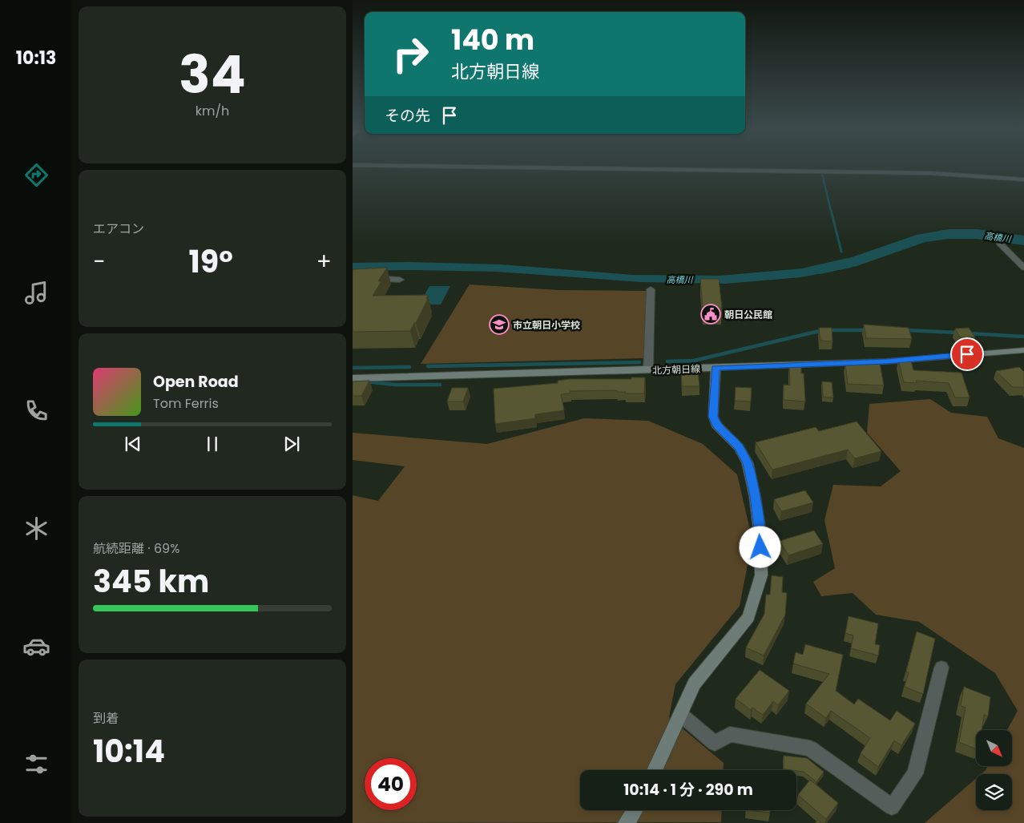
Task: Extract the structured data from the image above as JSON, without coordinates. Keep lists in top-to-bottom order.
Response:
{
  "streets": {
    "main road": ["北方朝日線"]
  },
  "water": ["高橋川"],
  "places": {
    "public building": ["朝日公民館"],
    "school or university": ["市立朝日小学校"]
  },
  "north": "bottom right",
  "page": {
    "tabs": "10:13",
    "tile": [
      ["34", "km/h"],
      "エアコン",
      ["航続距離 · 69%", "345 km"],
      ["到着", "10:14"]
    ],
    "turn": ["140 m", "北方朝日線"],
    "then": "その先",
    "heat": ["−", "19°", "+"],
    "song": ["Open Road", "Tom Ferris"],
    "limit": "40",
    "trip": "10:14 · 1 分 · 290 m"
  }
}
